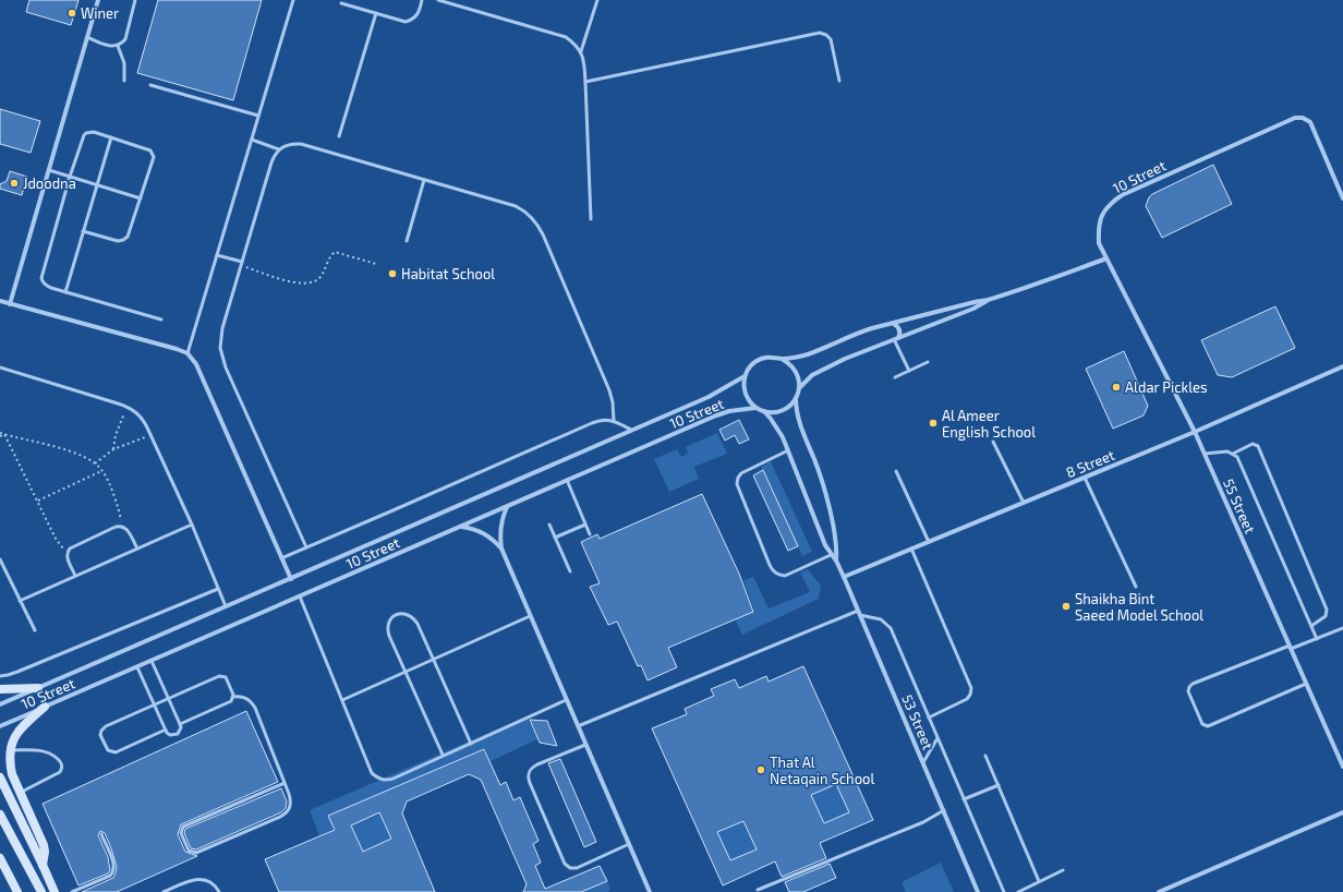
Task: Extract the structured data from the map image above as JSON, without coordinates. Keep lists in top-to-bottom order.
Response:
{
  "streets": {
    "street": [
      "10 Street",
      "8 Street",
      "55 Street",
      "53 Street"
    ]
  },
  "crossings": [
    ["10 Street", "55 Street"],
    ["10 Street", "53 Street"],
    ["8 Street", "55 Street"],
    ["8 Street", "53 Street"]
  ],
  "places": [
    "Winer",
    "Jdoodna",
    "Habitat School",
    "Aldar Pickles",
    "Al Ameer English School",
    "Shaikha Bint Saeed Model School",
    "That Al Netaqain School"
  ]
}
